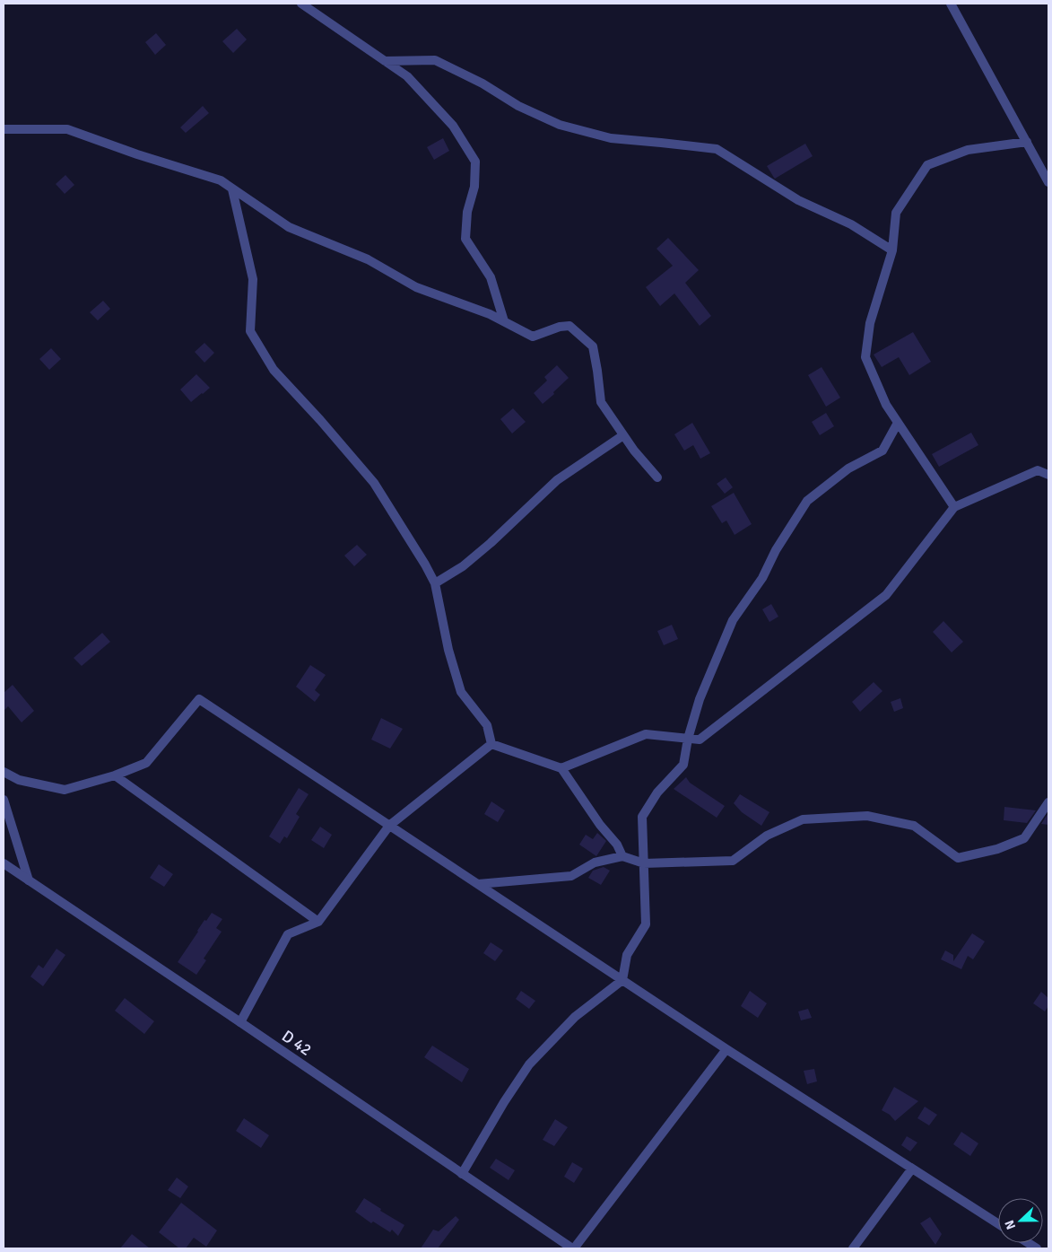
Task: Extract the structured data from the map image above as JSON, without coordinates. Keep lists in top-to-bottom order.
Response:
{
  "streets": {
    "street": ["D 42"]
  },
  "north": "left"
}
